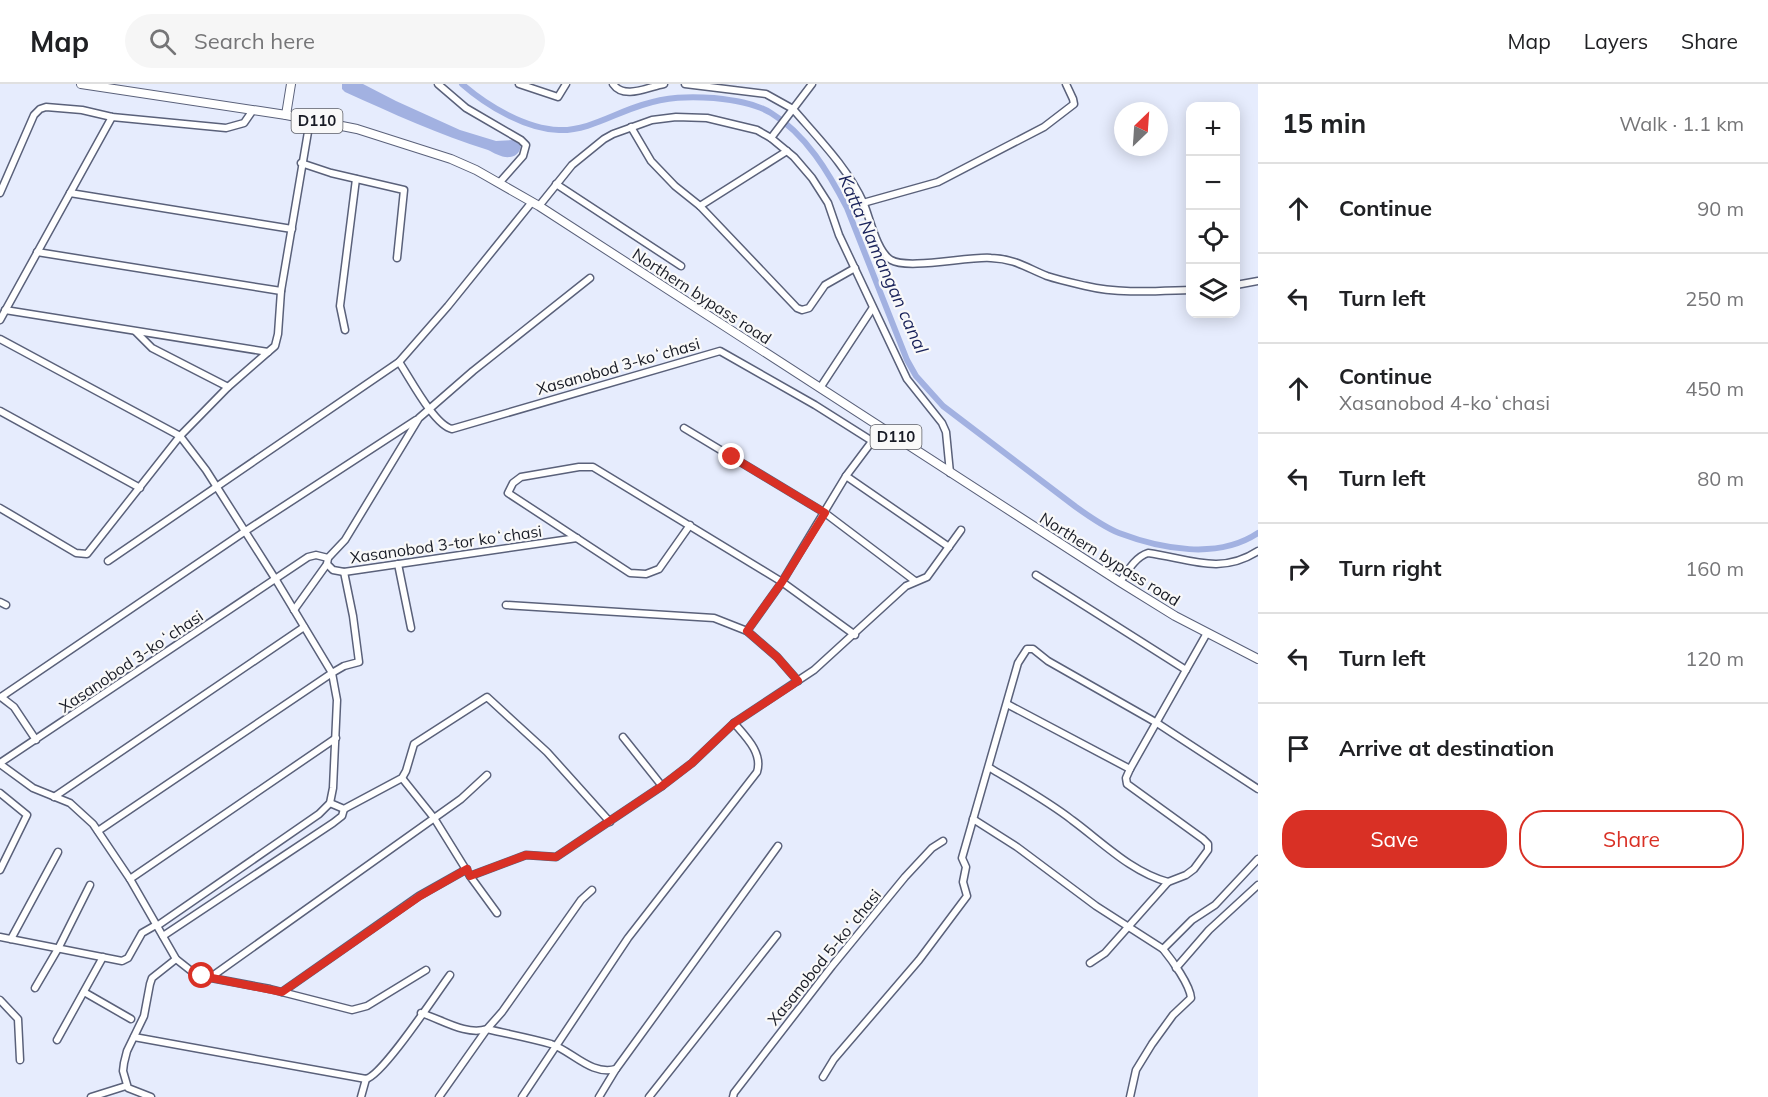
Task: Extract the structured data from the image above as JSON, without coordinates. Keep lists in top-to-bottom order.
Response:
{
  "streets": {
    "main road": ["D110", "Northern bypass road"],
    "street": ["Xasanobod 3-koʻchasi", "Xasanobod 3-tor koʻchasi", "Xasanobod 5-koʻchasi"]
  },
  "crossings": [
    ["Xasanobod 3-koʻchasi", "Xasanobod 3-tor koʻchasi"]
  ],
  "water": ["Katta Namangan canal"],
  "north": "top right",
  "page": {
    "header": "Map",
    "search": "Search here",
    "nav": ["Map", "Layers", "Share"],
    "heading": ["15 min", "Walk · 1.1 km"],
    "map_buttons": ["+", "−"],
    "list": [
      ["Continue", "90 m"],
      ["Turn left", "250 m"],
      ["Continue", "Xasanobod 4-koʻchasi", "450 m"],
      ["Turn left", "80 m"],
      ["Turn right", "160 m"],
      ["Turn left", "120 m"],
      "Arrive at destination"
    ],
    "buttons": ["Save", "Share"]
  }
}
